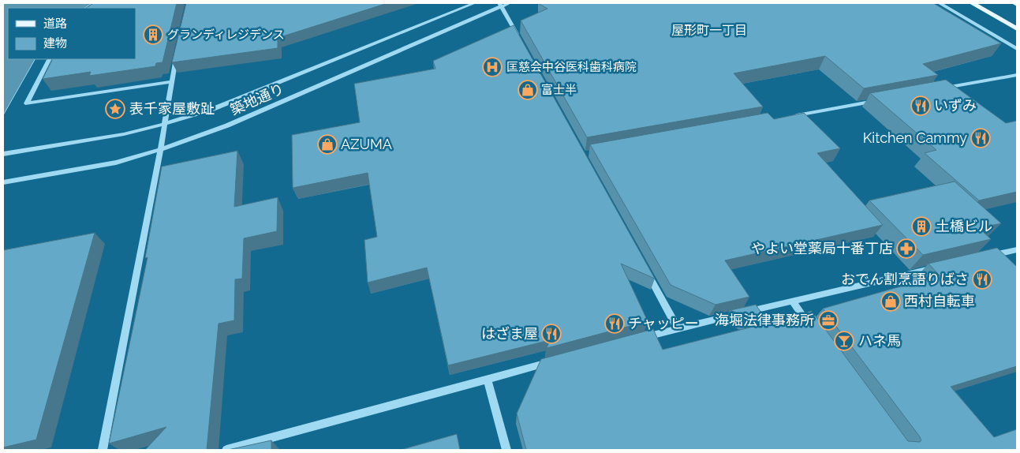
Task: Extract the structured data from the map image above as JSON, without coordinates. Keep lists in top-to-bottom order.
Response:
{
  "streets": {
    "street": ["築地通り"]
  },
  "districts": ["屋形町一丁目"],
  "places": {
    "building": ["グランディレジデンス", "土橋ビル"],
    "hospital": ["匡慈会中谷医科歯科病院"],
    "shop": ["富士半", "AZUMA", "西村自転車"],
    "restaurant": [
      "いずみ",
      "Kitchen Cammy",
      "おでん割烹語りばさ",
      "チャッピー",
      "はざま屋"
    ],
    "place": ["表千家屋敷趾"],
    "pharmacy": ["やよい堂薬局十番丁店"],
    "office": ["海堀法律事務所"],
    "bar": ["ハネ馬"]
  },
  "legend": ["道路", "建物"]
}
